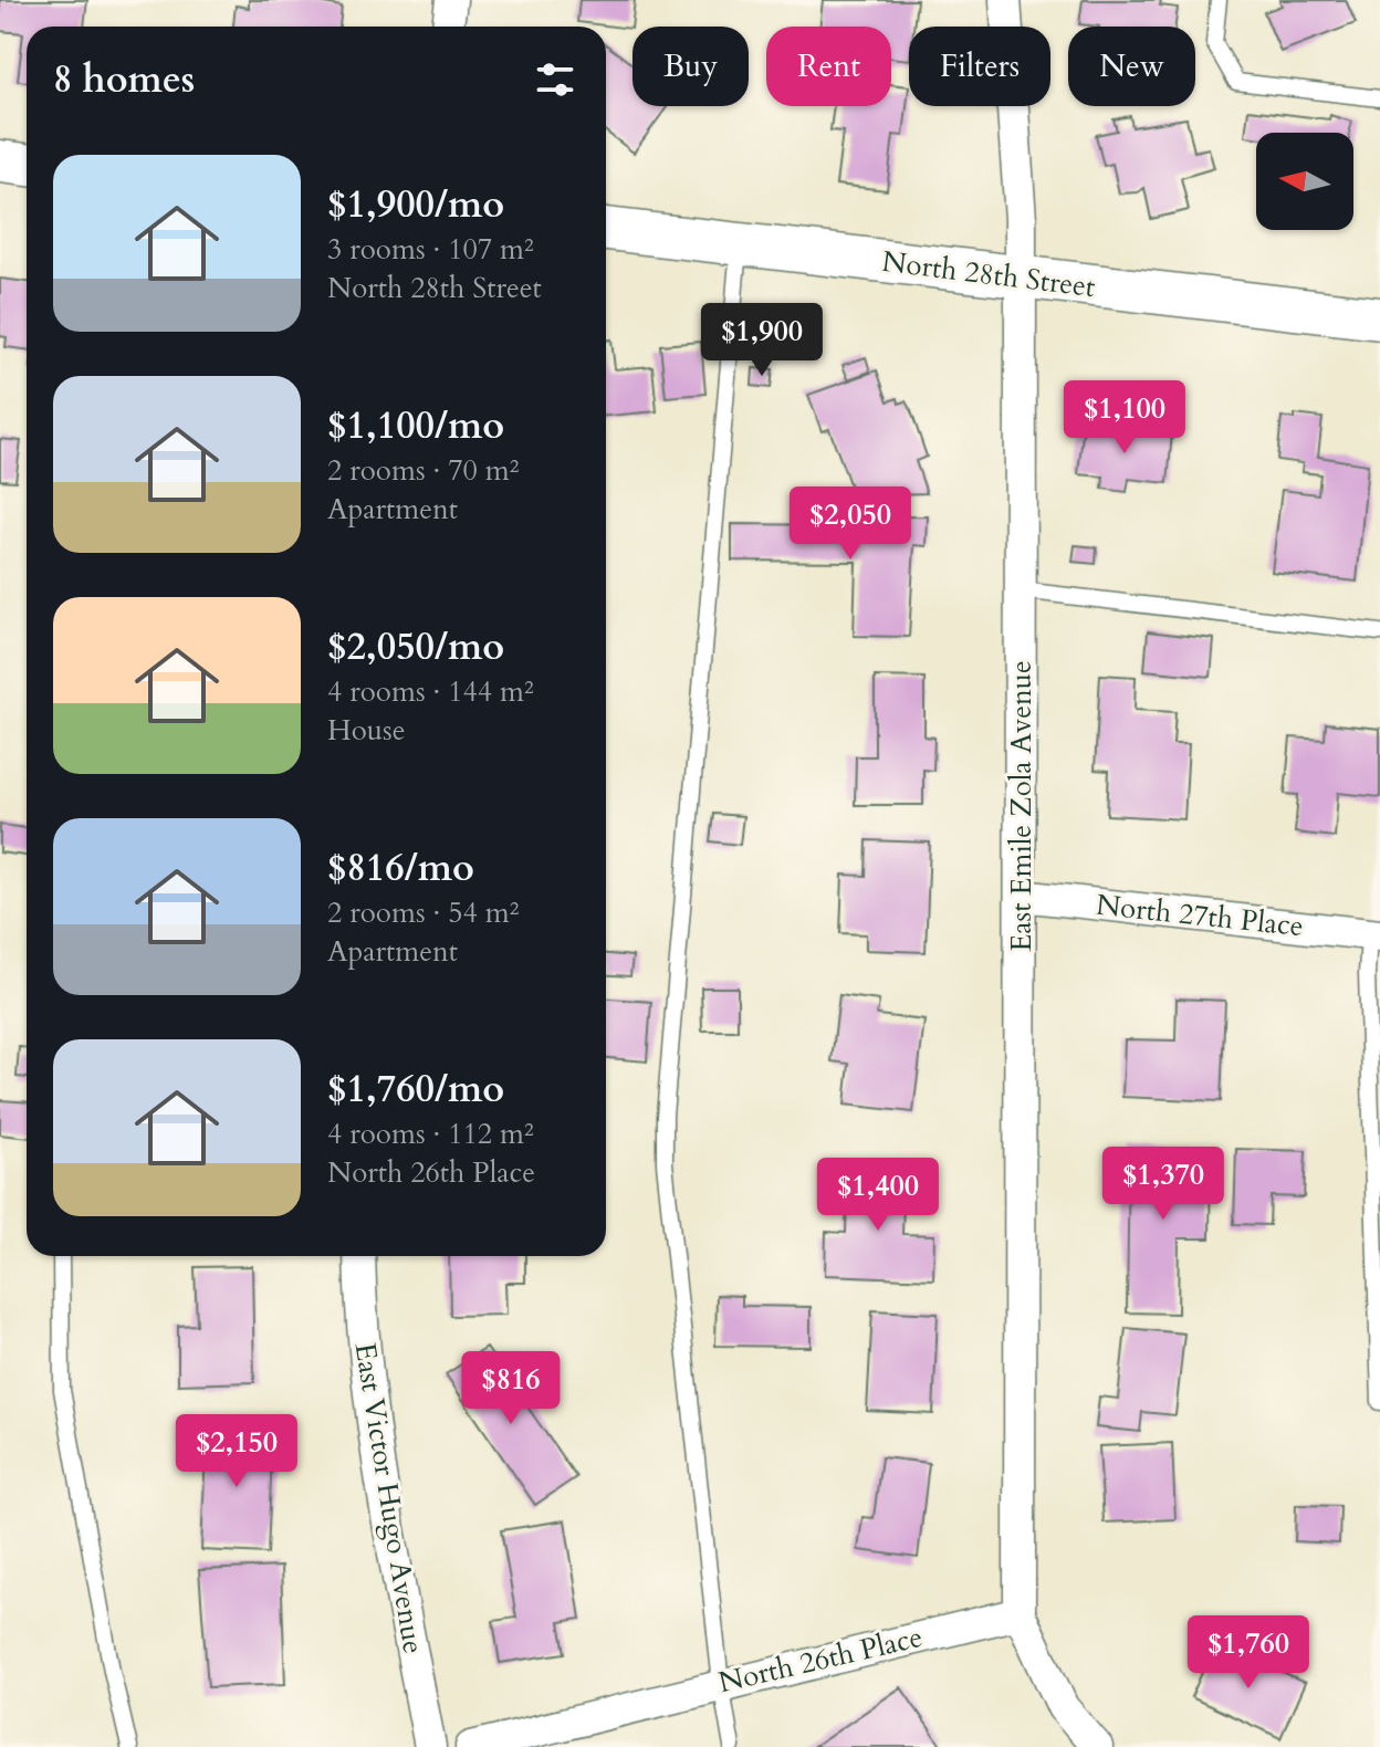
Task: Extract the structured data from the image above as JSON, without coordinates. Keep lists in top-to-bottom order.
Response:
{
  "streets": {
    "street": [
      "North 28th Street",
      "East Emile Zola Avenue",
      "North 27th Place",
      "East Victor Hugo Avenue",
      "North 26th Place"
    ]
  },
  "crossings": [
    ["North 28th Street", "East Emile Zola Avenue"],
    ["East Emile Zola Avenue", "North 27th Place"],
    ["East Emile Zola Avenue", "North 26th Place"]
  ],
  "north": "left",
  "page": {
    "chip": [
      "Buy",
      "Rent",
      "Filters",
      "New"
    ],
    "heading": "8 homes",
    "list": [
      {
        "name": "$1,900/mo",
        "note": "3 rooms · 107 m² · North 28th Street"
      },
      {
        "name": "$1,100/mo",
        "note": "2 rooms · 70 m² · Apartment"
      },
      {
        "name": "$2,050/mo",
        "note": "4 rooms · 144 m² · House"
      },
      {
        "name": "$816/mo",
        "note": "2 rooms · 54 m² · Apartment"
      },
      {
        "name": "$1,760/mo",
        "note": "4 rooms · 112 m² · North 26th Place"
      }
    ],
    "price": [
      "$1,900",
      "$1,100",
      "$2,050",
      "$1,370",
      "$1,400",
      "$816",
      "$2,150",
      "$1,760"
    ]
  }
}
